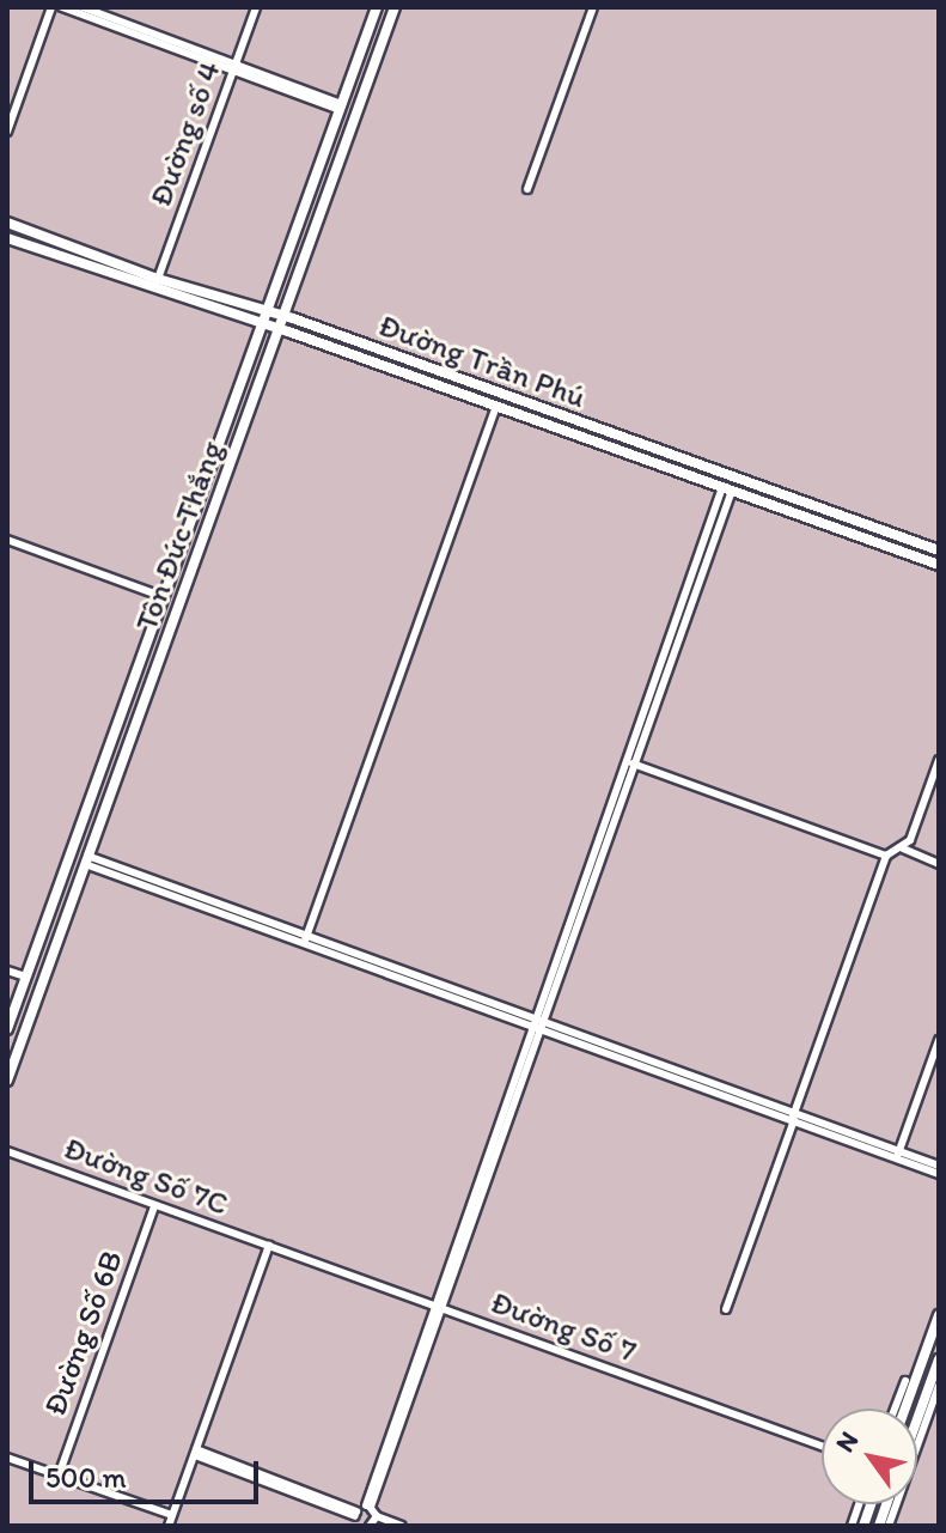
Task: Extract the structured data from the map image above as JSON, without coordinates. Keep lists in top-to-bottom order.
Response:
{
  "streets": {
    "main road": ["Đường Trần Phú", "Tôn Đức Thắng"],
    "street": [
      "Đường số 4",
      "Đường Số 7C",
      "Đường Số 7",
      "Đường Số 6B"
    ]
  },
  "crossings": [
    ["Đường số 4", "Đường Trần Phú"],
    ["Đường Trần Phú", "Tôn Đức Thắng"],
    ["Đường Số 7C", "Đường Số 7"],
    ["Đường Số 7C", "Đường Số 6B"]
  ],
  "scale_bar": "500 m",
  "north": "top left"
}
